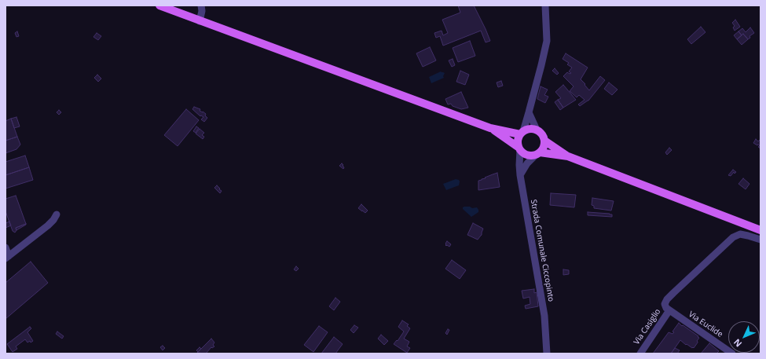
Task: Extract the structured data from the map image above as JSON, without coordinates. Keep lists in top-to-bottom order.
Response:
{
  "streets": {
    "street": ["Strada Comunale Ciccopinto", "Via Euclide", "Via Casiglio"]
  },
  "crossings": [
    ["Via Euclide", "Via Casiglio"]
  ],
  "north": "bottom left"
}
